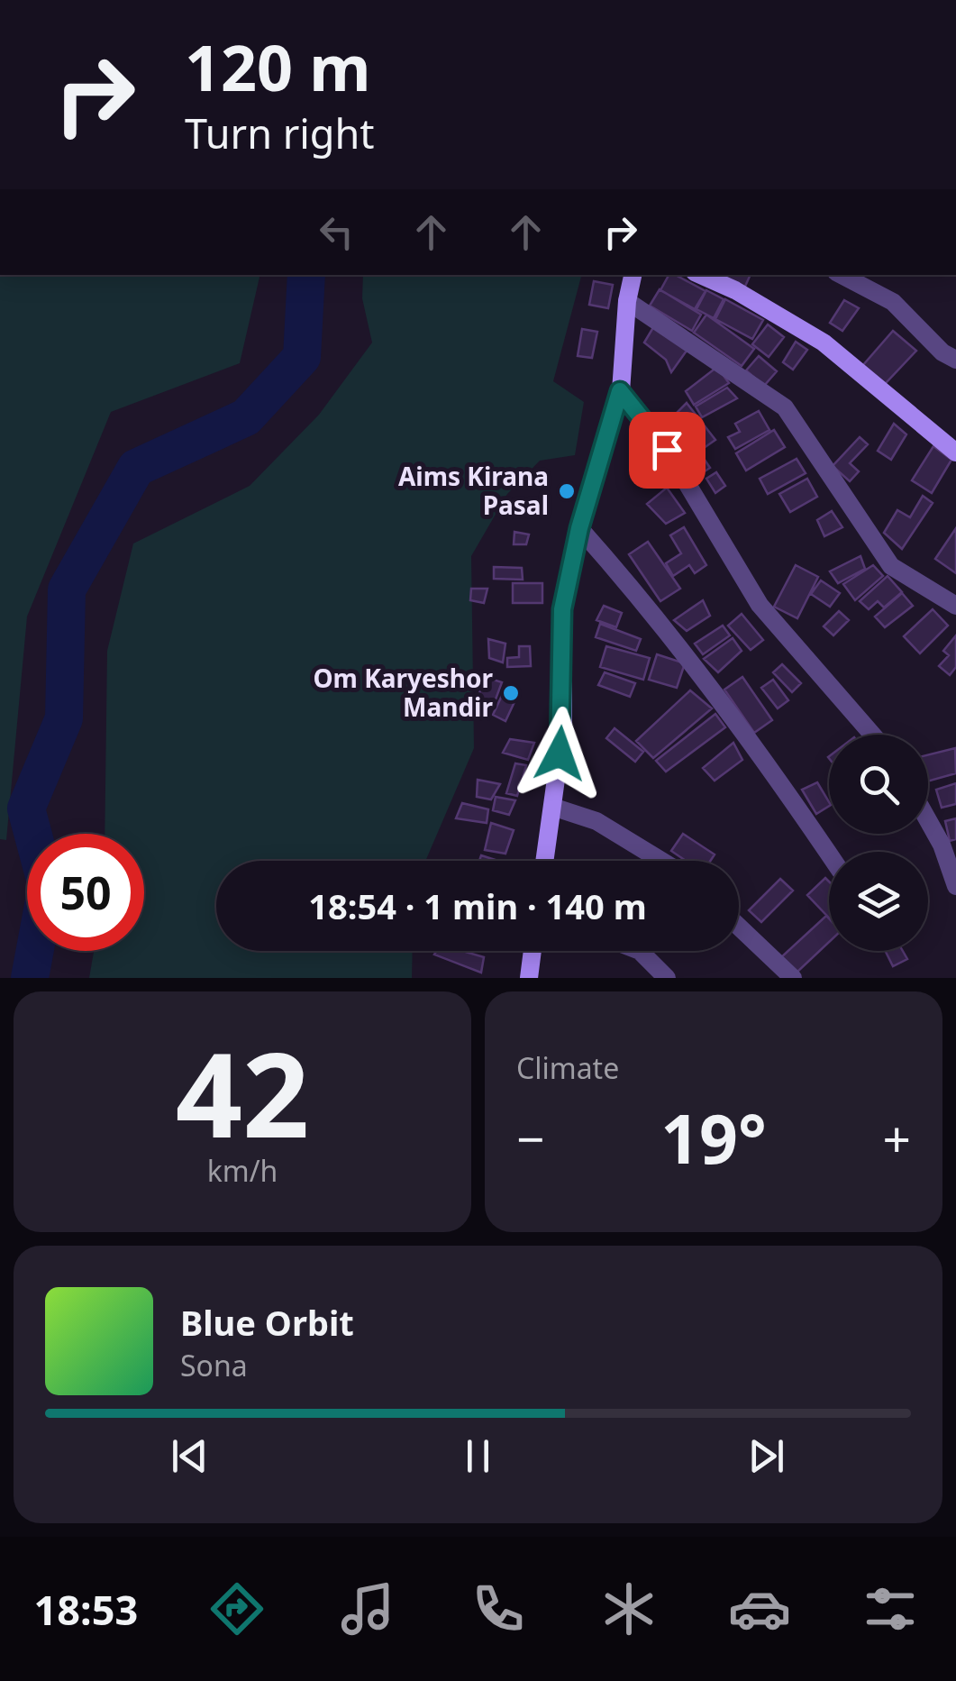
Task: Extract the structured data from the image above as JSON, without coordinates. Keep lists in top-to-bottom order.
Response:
{
  "places": ["Aims Kirana Pasal", "Om Karyeshor Mandir"],
  "page": {
    "turn": ["120 m", "Turn right"],
    "limit": "50",
    "trip": "18:54 · 1 min · 140 m",
    "tile": [
      ["42", "km/h"],
      "Climate"
    ],
    "heat": ["−", "19°", "+"],
    "song": ["Blue Orbit", "Sona"],
    "tabs": "18:53"
  }
}
